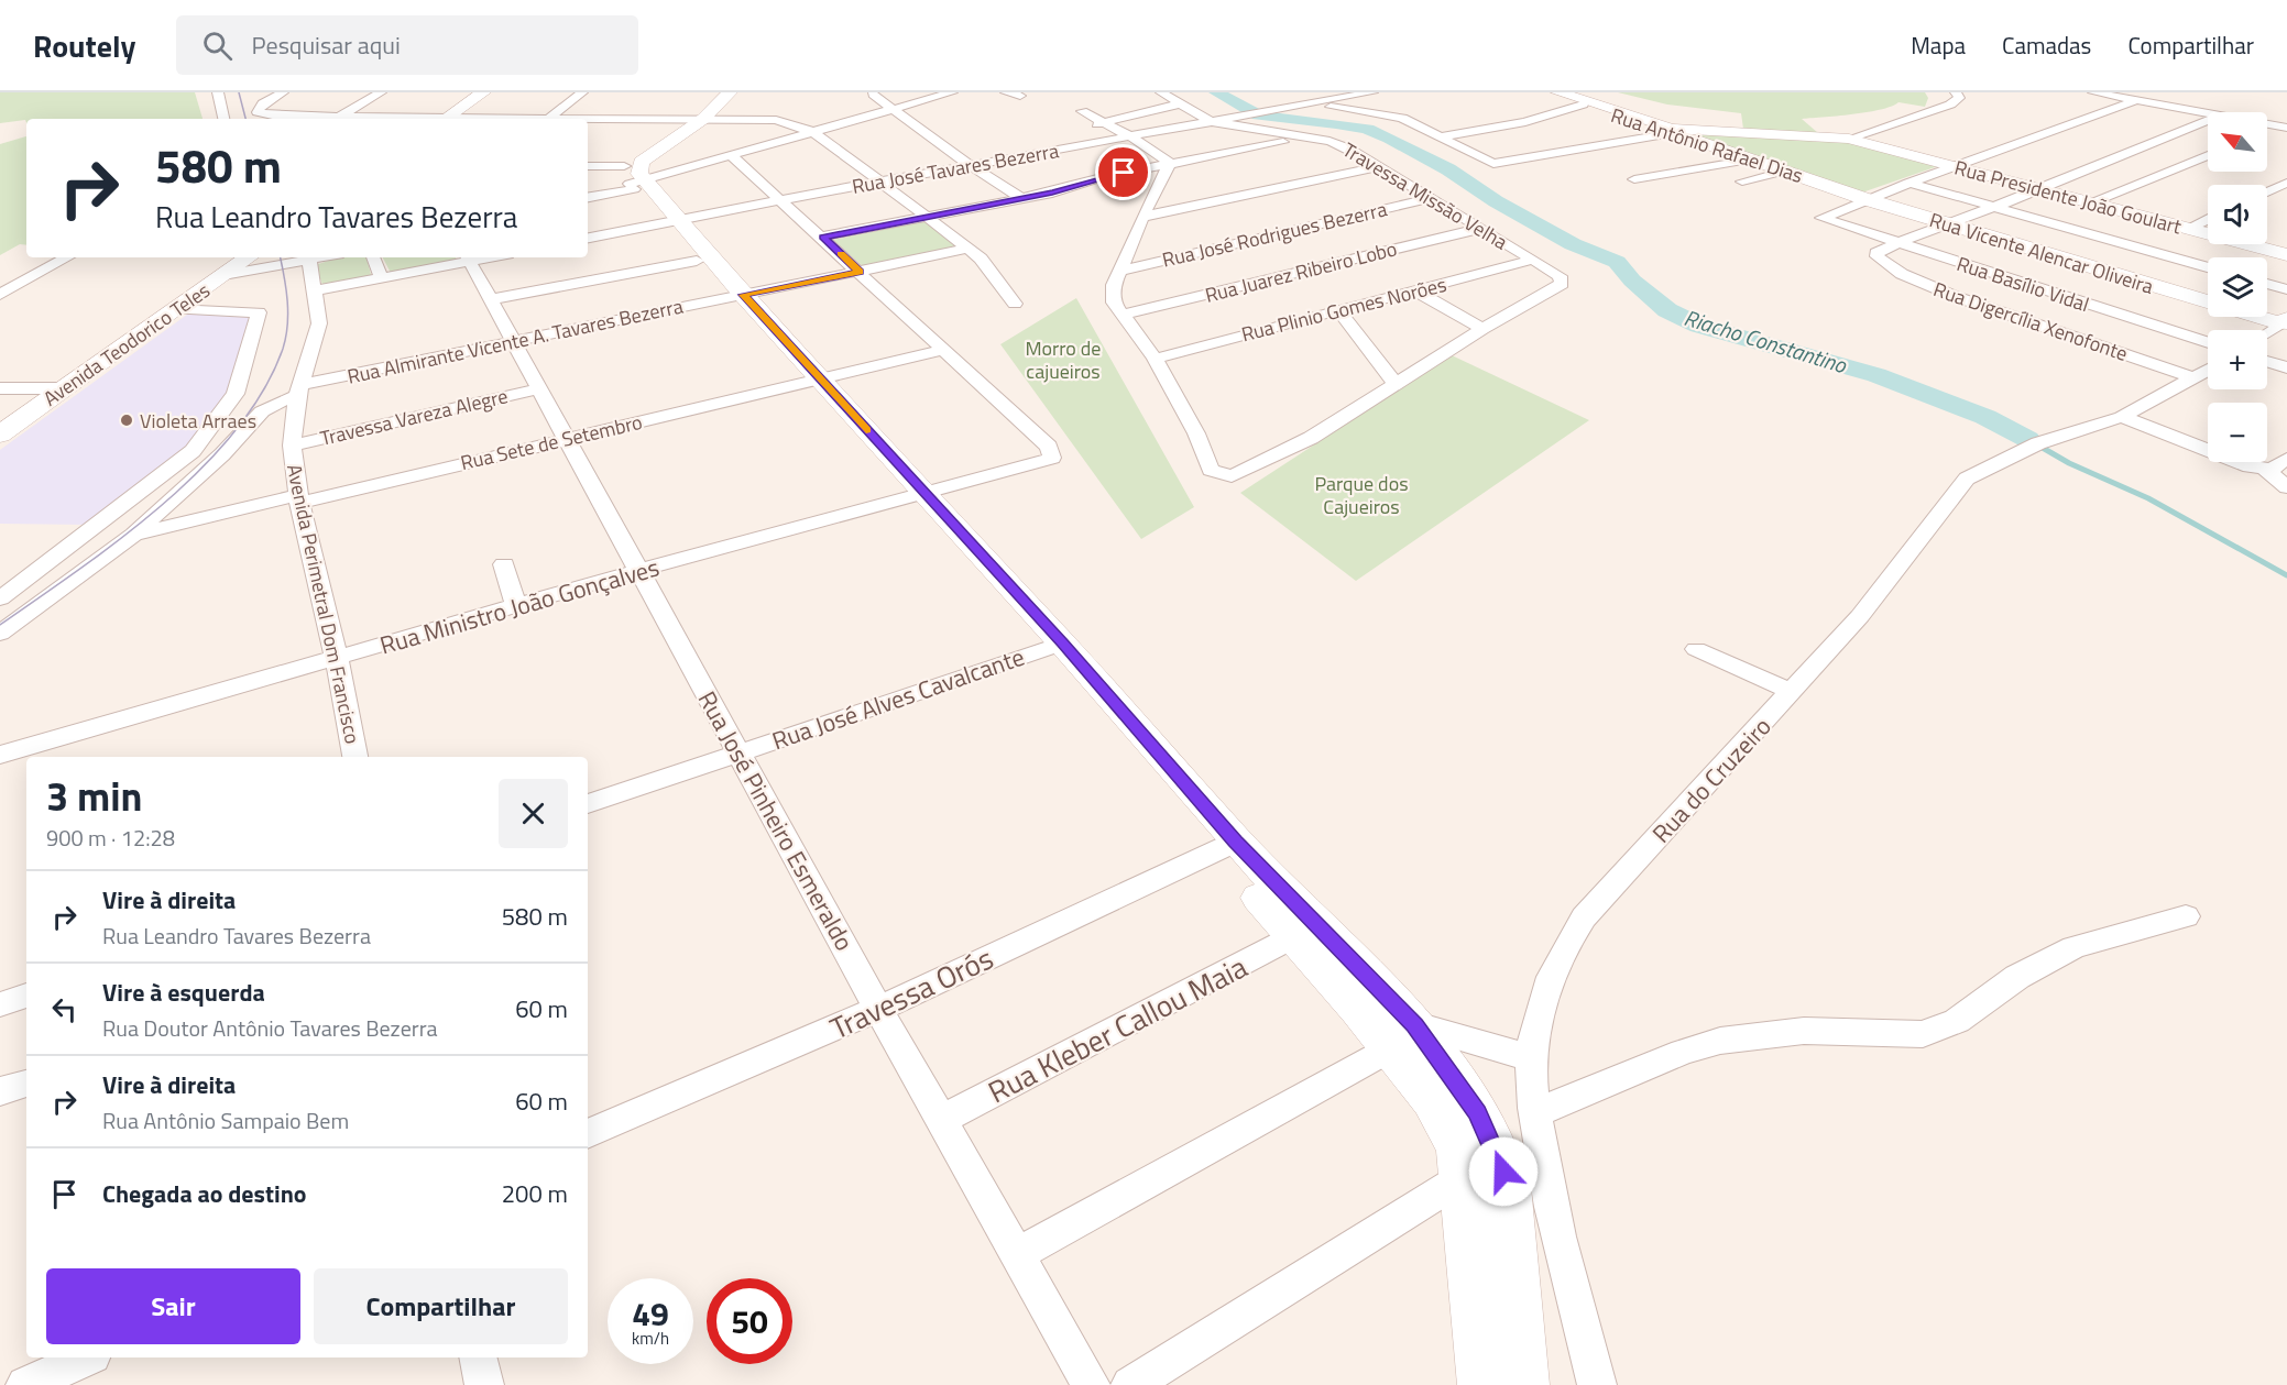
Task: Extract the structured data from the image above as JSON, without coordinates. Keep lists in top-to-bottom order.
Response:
{
  "streets": {
    "main road": [
      "Rua Antônio Rafael Dias",
      "Rua Presidente João Goulart",
      "Rua Vicente Alencar Oliveira",
      "Avenida Teodorico Teles"
    ],
    "street": [
      "Rua José Tavares Bezerra",
      "Travessa Missão Velha",
      "Rua José Rodrigues Bezerra",
      "Rua Juarez Ribeiro Lobo",
      "Rua Basílio Vidal",
      "Rua Plinio Gomes Norões",
      "Rua Digercília Xenofonte",
      "Rua Almirante Vicente A. Tavares Bezerra",
      "Travessa Vareza Alegre",
      "Rua Sete de Setembro",
      "Avenida Perimetral Dom Francisco",
      "Rua Ministro João Gonçalves",
      "Rua José Alves Cavalcante",
      "Rua do Cruzeiro",
      "Rua José Pinheiro Esmeraldo",
      "Travessa Orós",
      "Rua Kleber Callou Maia"
    ]
  },
  "crossings": [
    ["Rua Antônio Rafael Dias", "Rua Presidente João Goulart"],
    ["Rua Antônio Rafael Dias", "Rua Vicente Alencar Oliveira"],
    ["Rua Antônio Rafael Dias", "Rua Basílio Vidal"],
    ["Rua José Tavares Bezerra", "Travessa Missão Velha"],
    ["Travessa Missão Velha", "Rua José Rodrigues Bezerra"],
    ["Travessa Missão Velha", "Rua Juarez Ribeiro Lobo"],
    ["Travessa Missão Velha", "Rua Plinio Gomes Norões"],
    ["Rua Vicente Alencar Oliveira", "Rua Basílio Vidal"],
    ["Rua Basílio Vidal", "Rua Digercília Xenofonte"],
    ["Rua Digercília Xenofonte", "Rua do Cruzeiro"],
    ["Rua Almirante Vicente A. Tavares Bezerra", "Avenida Perimetral Dom Francisco"],
    ["Rua Almirante Vicente A. Tavares Bezerra", "Rua José Pinheiro Esmeraldo"],
    ["Travessa Vareza Alegre", "Avenida Perimetral Dom Francisco"],
    ["Travessa Vareza Alegre", "Rua José Pinheiro Esmeraldo"],
    ["Rua Sete de Setembro", "Avenida Perimetral Dom Francisco"],
    ["Rua Sete de Setembro", "Rua Ministro João Gonçalves"],
    ["Rua Sete de Setembro", "Rua José Pinheiro Esmeraldo"],
    ["Avenida Perimetral Dom Francisco", "Rua Ministro João Gonçalves"],
    ["Rua Ministro João Gonçalves", "Rua José Pinheiro Esmeraldo"],
    ["Rua José Alves Cavalcante", "Rua José Pinheiro Esmeraldo"],
    ["Rua José Pinheiro Esmeraldo", "Travessa Orós"],
    ["Rua José Pinheiro Esmeraldo", "Rua Kleber Callou Maia"]
  ],
  "water": ["Riacho Constantino"],
  "parks": ["Morro de cajueiros", "Parque dos Cajueiros"],
  "places": ["Violeta Arraes"],
  "north": "top left",
  "page": {
    "header": "Routely",
    "search": "Pesquisar aqui",
    "nav": ["Mapa", "Camadas", "Compartilhar"],
    "map_buttons": ["+", "−"],
    "turn": ["580 m", "Rua Leandro Tavares Bezerra"],
    "heading": ["3 min", "900 m · 12:28"],
    "list": [
      {
        "name": "Vire à direita",
        "note": "Rua Leandro Tavares Bezerra",
        "value": "580 m"
      },
      {
        "name": "Vire à esquerda",
        "note": "Rua Doutor Antônio Tavares Bezerra",
        "value": "60 m"
      },
      {
        "name": "Vire à direita",
        "note": "Rua Antônio Sampaio Bem",
        "value": "60 m"
      },
      {
        "name": "Chegada ao destino",
        "value": "200 m"
      }
    ],
    "buttons": ["Sair", "Compartilhar"],
    "speed": "49 km/h",
    "limit": "50"
  }
}
